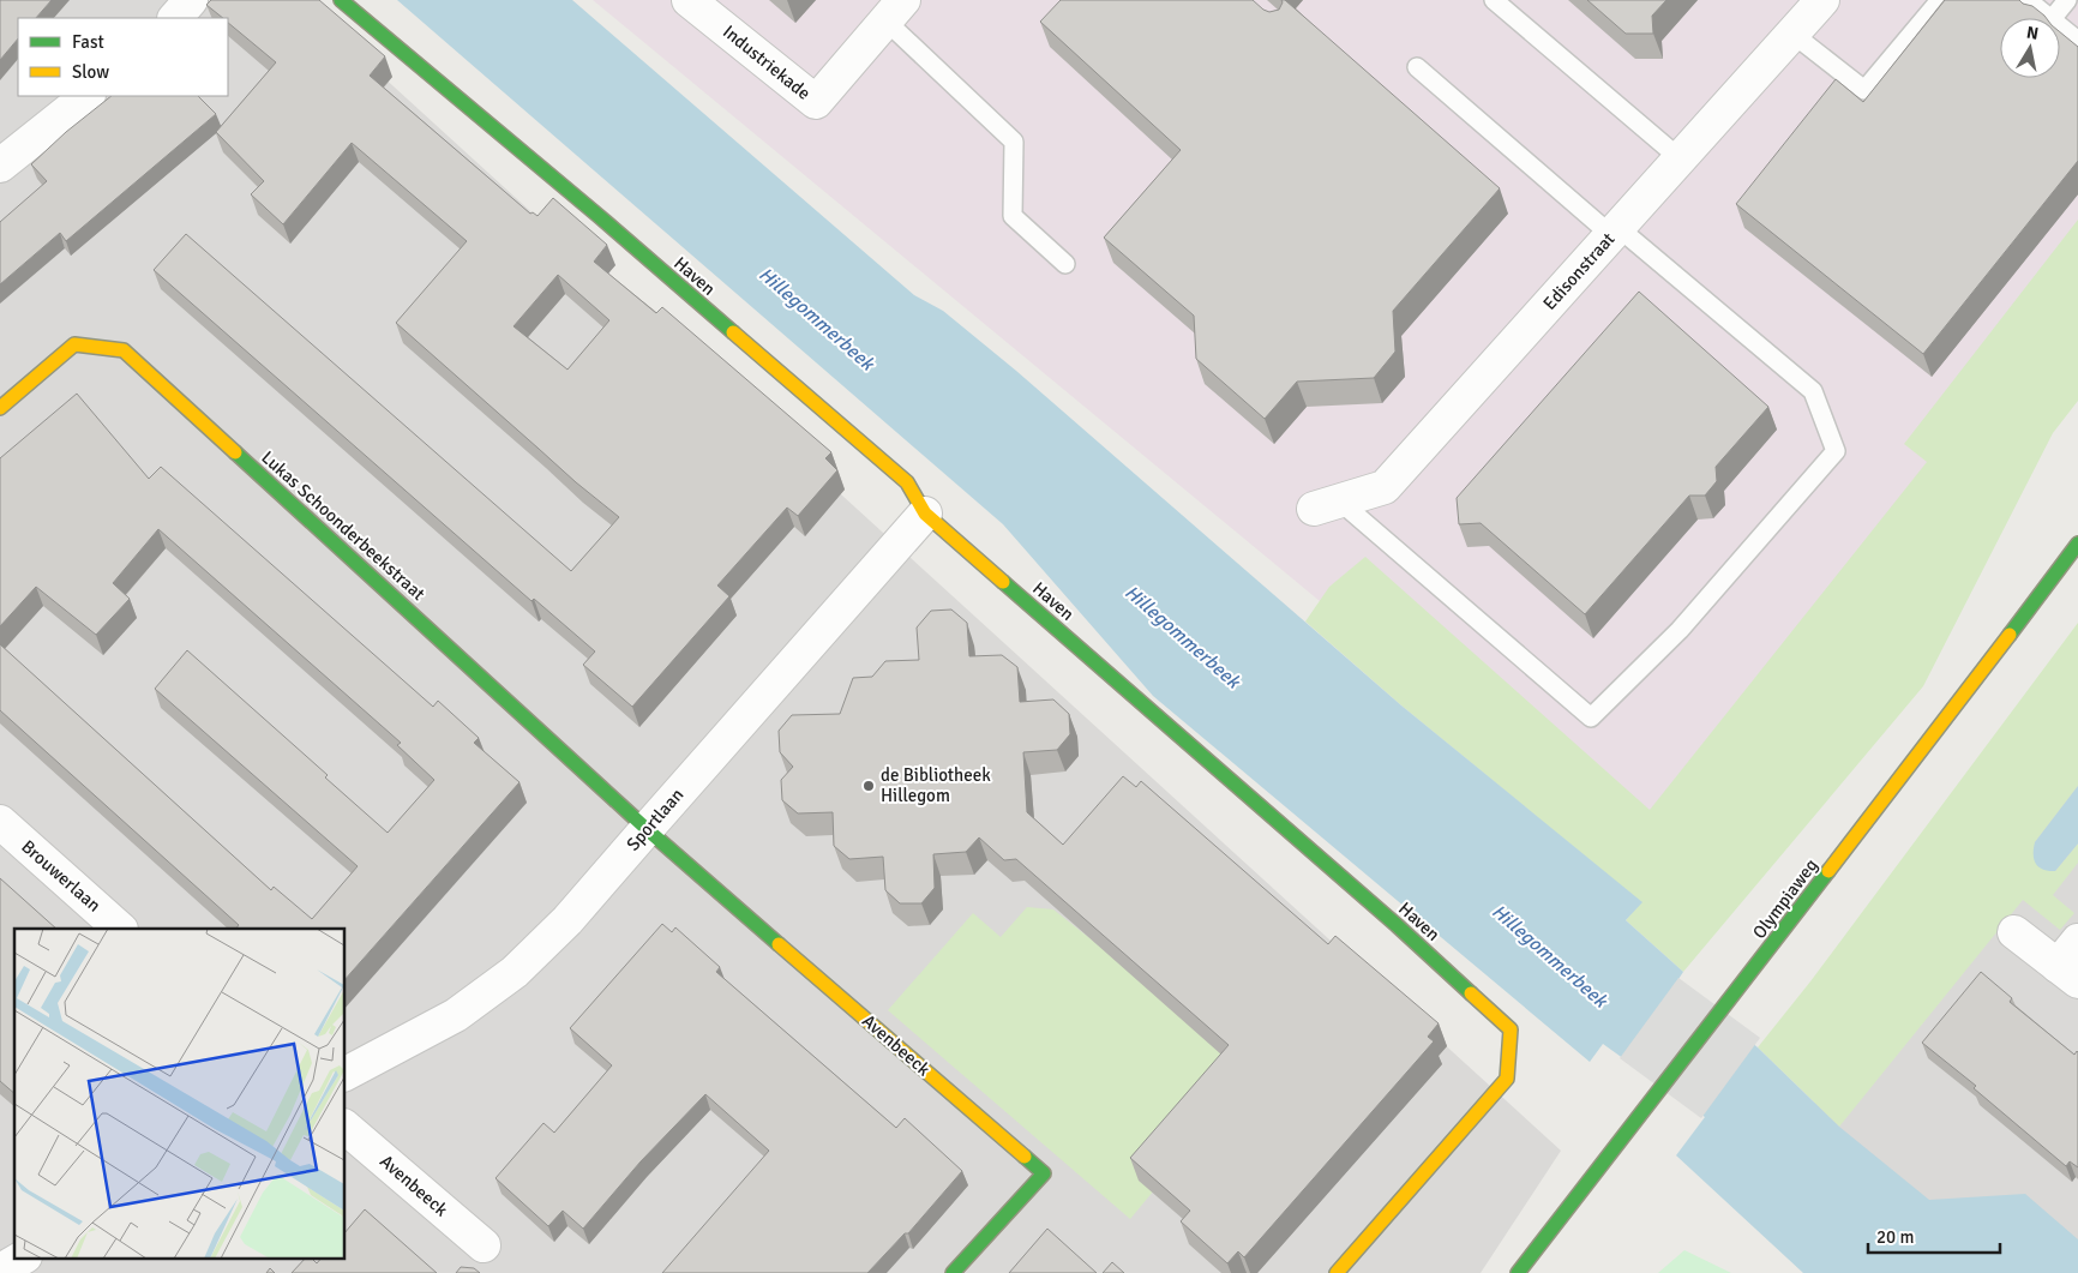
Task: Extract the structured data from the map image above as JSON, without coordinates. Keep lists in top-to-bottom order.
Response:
{
  "streets": {
    "street": [
      "Industriekade",
      "Edisonstraat",
      "Haven",
      "Lukas Schoonderbeekstraat",
      "Sportlaan",
      "Brouwerlaan",
      "Olympiaweg",
      "Avenbeeck"
    ]
  },
  "crossings": [
    ["Haven", "Sportlaan"],
    ["Lukas Schoonderbeekstraat", "Sportlaan"],
    ["Lukas Schoonderbeekstraat", "Avenbeeck"],
    ["Sportlaan", "Avenbeeck"]
  ],
  "water": ["Hillegommerbeek"],
  "places": ["de Bibliotheek Hillegom"],
  "legend": ["Fast", "Slow"],
  "scale_bar": "20 m",
  "north": "top"
}
